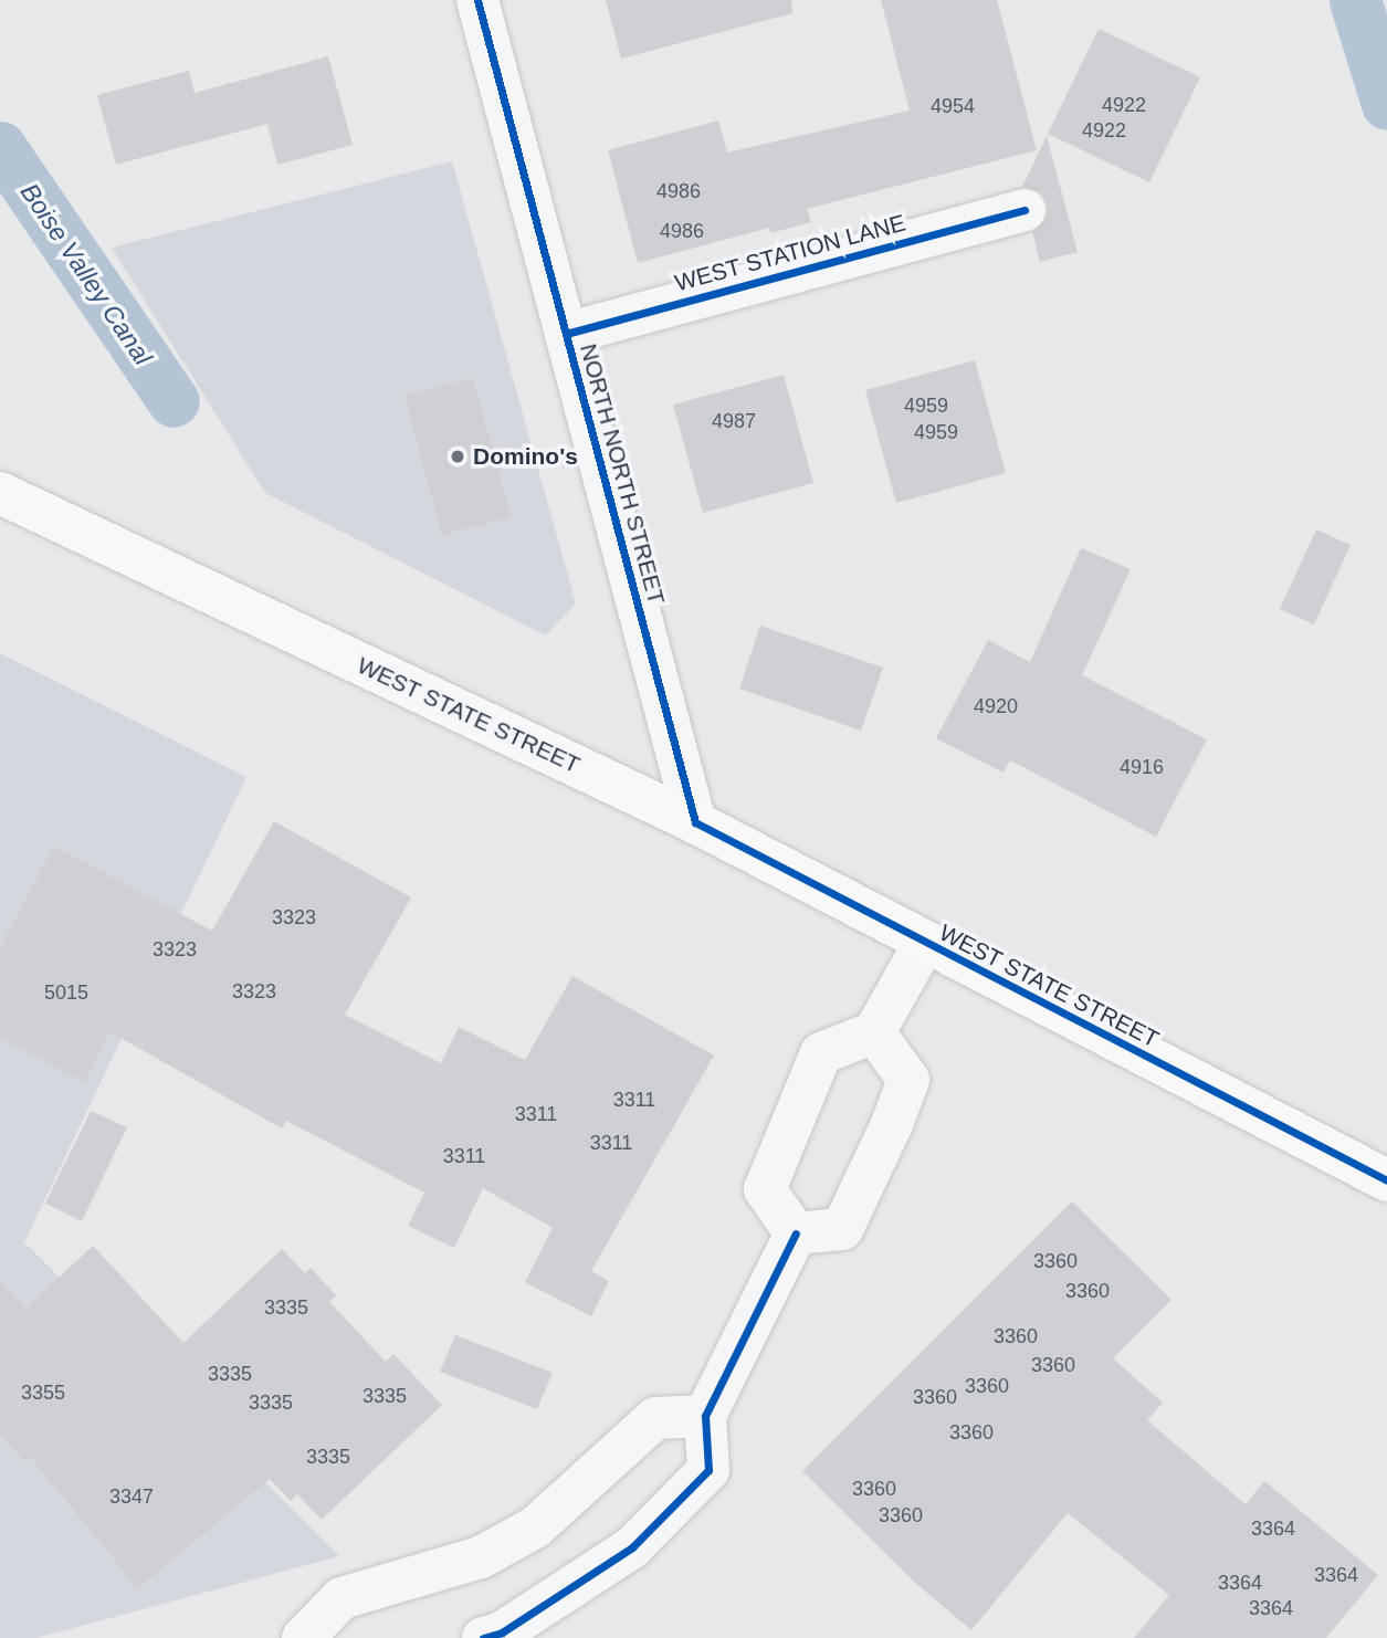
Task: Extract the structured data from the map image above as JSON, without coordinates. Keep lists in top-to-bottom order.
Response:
{
  "streets": {
    "main road": ["WEST STATE STREET"],
    "street": ["WEST STATION LANE", "NORTH NORTH STREET"]
  },
  "crossings": [
    ["WEST STATION LANE", "NORTH NORTH STREET"],
    ["NORTH NORTH STREET", "WEST STATE STREET"]
  ],
  "water": ["Boise Valley Canal"],
  "places": ["Domino's"],
  "house_numbers": [
    "4922",
    "4954",
    "4922",
    "4986",
    "4986",
    "4959",
    "4987",
    "4959",
    "4920",
    "4916",
    "3323",
    "3323",
    "3323",
    "5015",
    "3311",
    "3311",
    "3311",
    "3311",
    "3360",
    "3360",
    "3335",
    "3360",
    "3360",
    "3335",
    "3360",
    "3355",
    "3335",
    "3360",
    "3335",
    "3360",
    "3335",
    "3360",
    "3347",
    "3360",
    "3364",
    "3364",
    "3364",
    "3364"
  ]
}
